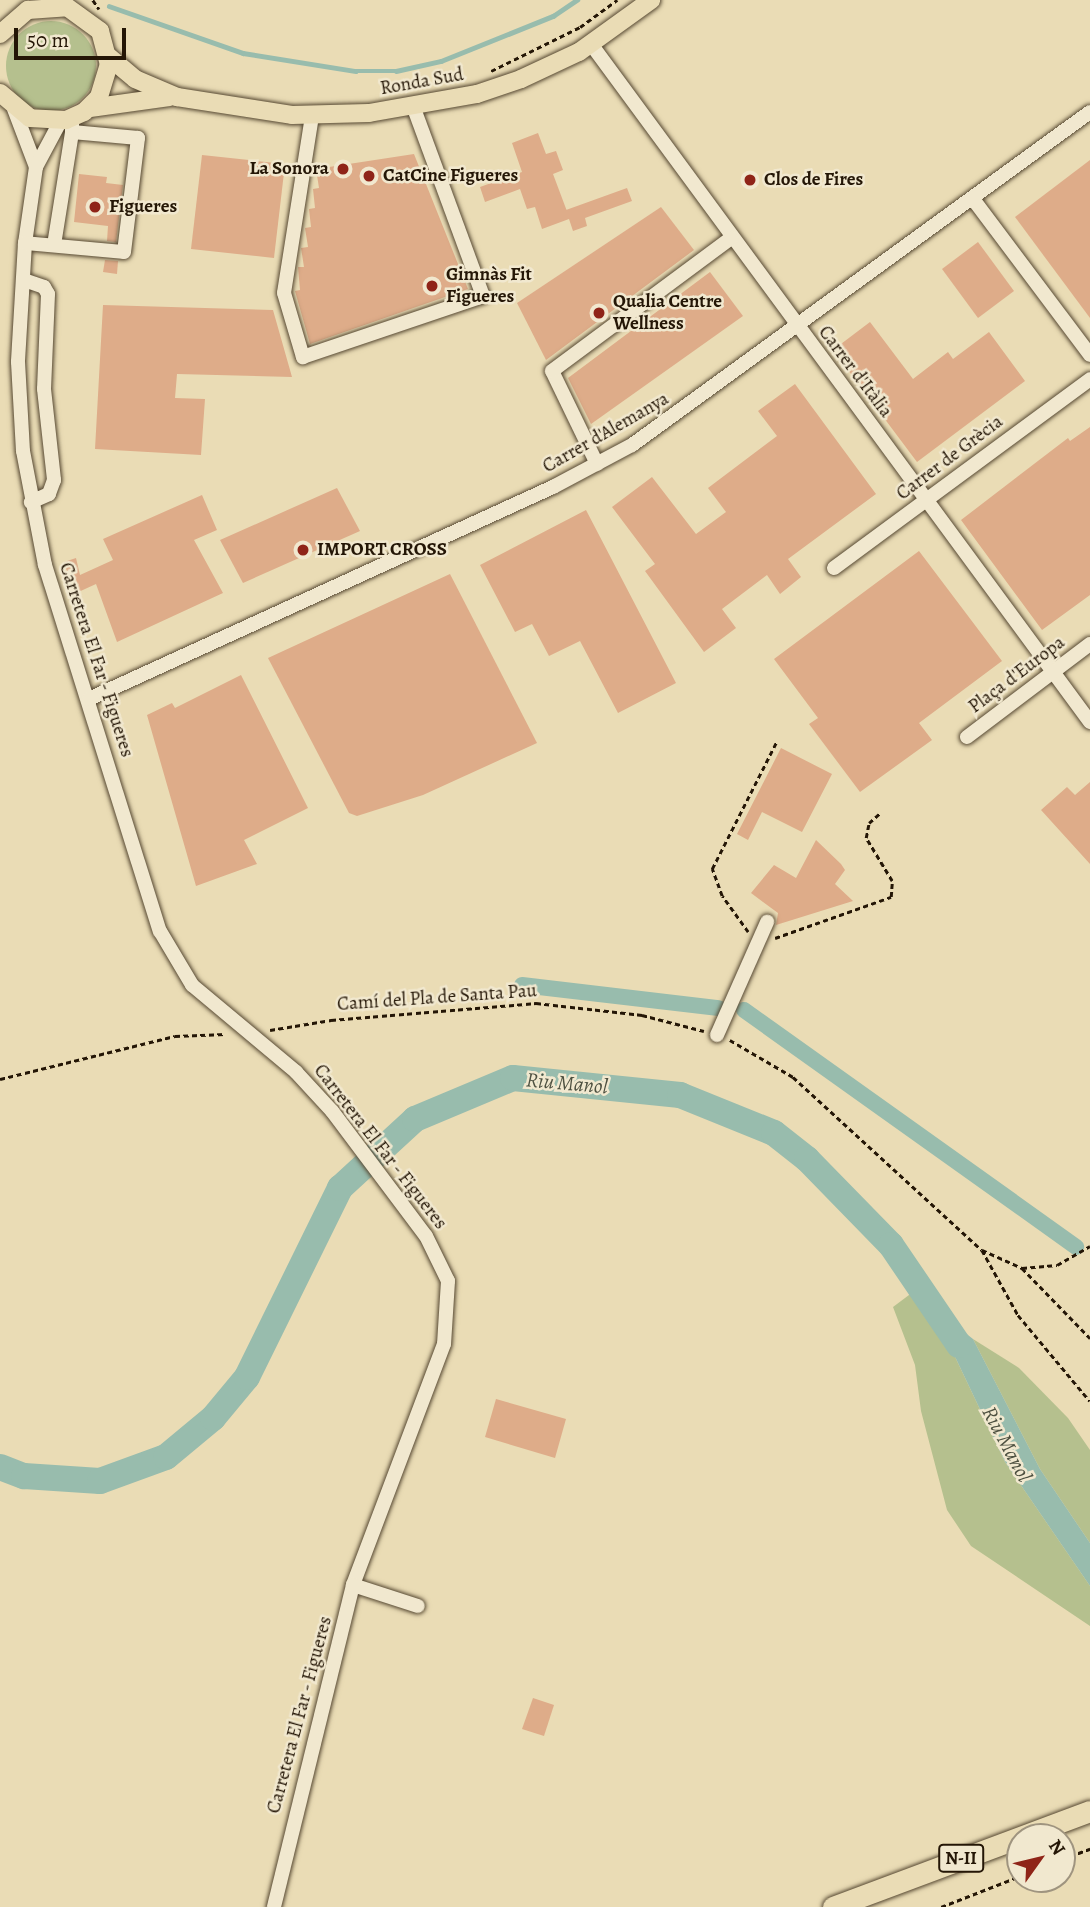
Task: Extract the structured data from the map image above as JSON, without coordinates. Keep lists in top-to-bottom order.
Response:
{
  "streets": {
    "highway": ["N-II"],
    "main road": ["Ronda Sud"],
    "street": [
      "Carrer d'Itàlia",
      "Carrer d'Alemanya",
      "Carrer de Grècia",
      "Carretera El Far - Figueres",
      "Plaça d'Europa"
    ],
    "path": ["Camí del Pla de Santa Pau"]
  },
  "crossings": [
    ["Ronda Sud", "Carrer d'Itàlia"],
    ["Ronda Sud", "Carretera El Far - Figueres"],
    ["Carrer d'Itàlia", "Carrer d'Alemanya"],
    ["Carrer d'Itàlia", "Carrer de Grècia"],
    ["Carrer d'Itàlia", "Plaça d'Europa"],
    ["Carrer d'Alemanya", "Carretera El Far - Figueres"],
    ["Carretera El Far - Figueres", "Camí del Pla de Santa Pau"]
  ],
  "water": ["Riu Manol"],
  "places": [
    "La Sonora",
    "CatCine Figueres",
    "Clos de Fires",
    "Figueres",
    "Gimnàs Fit Figueres",
    "Qualia Centre Wellness",
    "IMPORT CROSS"
  ],
  "scale_bar": "50 m",
  "north": "top right"
}
